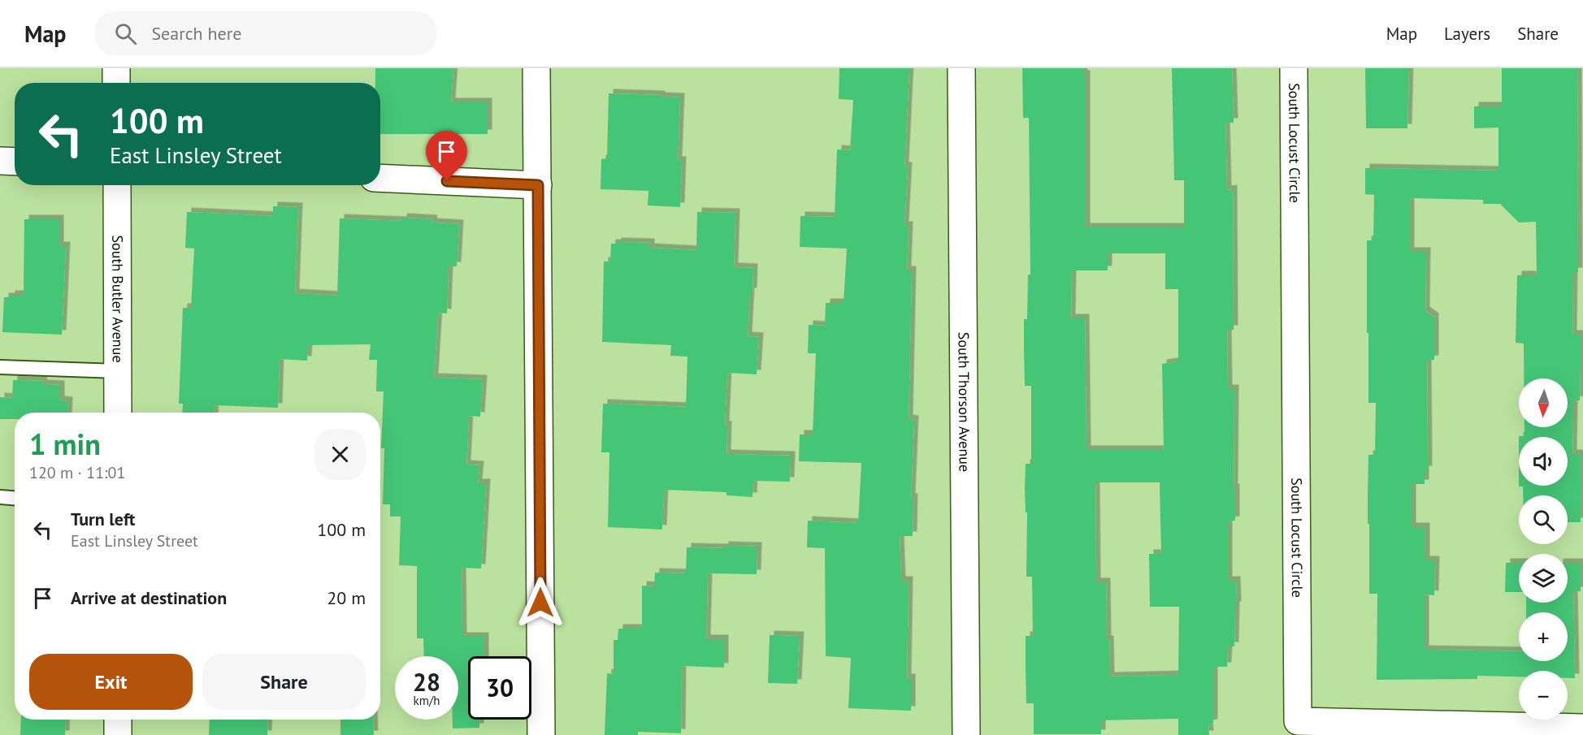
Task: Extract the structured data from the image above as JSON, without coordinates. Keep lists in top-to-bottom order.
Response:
{
  "streets": {
    "street": ["South Locust Circle", "South Butler Avenue", "South Thorson Avenue"]
  },
  "north": "bottom",
  "page": {
    "header": "Map",
    "search": "Search here",
    "nav": ["Map", "Layers", "Share"],
    "turn": ["100 m", "East Linsley Street"],
    "map_buttons": ["+", "−"],
    "heading": ["1 min", "120 m · 11:01"],
    "list": [
      {
        "name": "Turn left",
        "note": "East Linsley Street",
        "value": "100 m"
      },
      {
        "name": "Arrive at destination",
        "value": "20 m"
      }
    ],
    "buttons": ["Exit", "Share"],
    "speed": "28 km/h",
    "limit": "30"
  }
}
